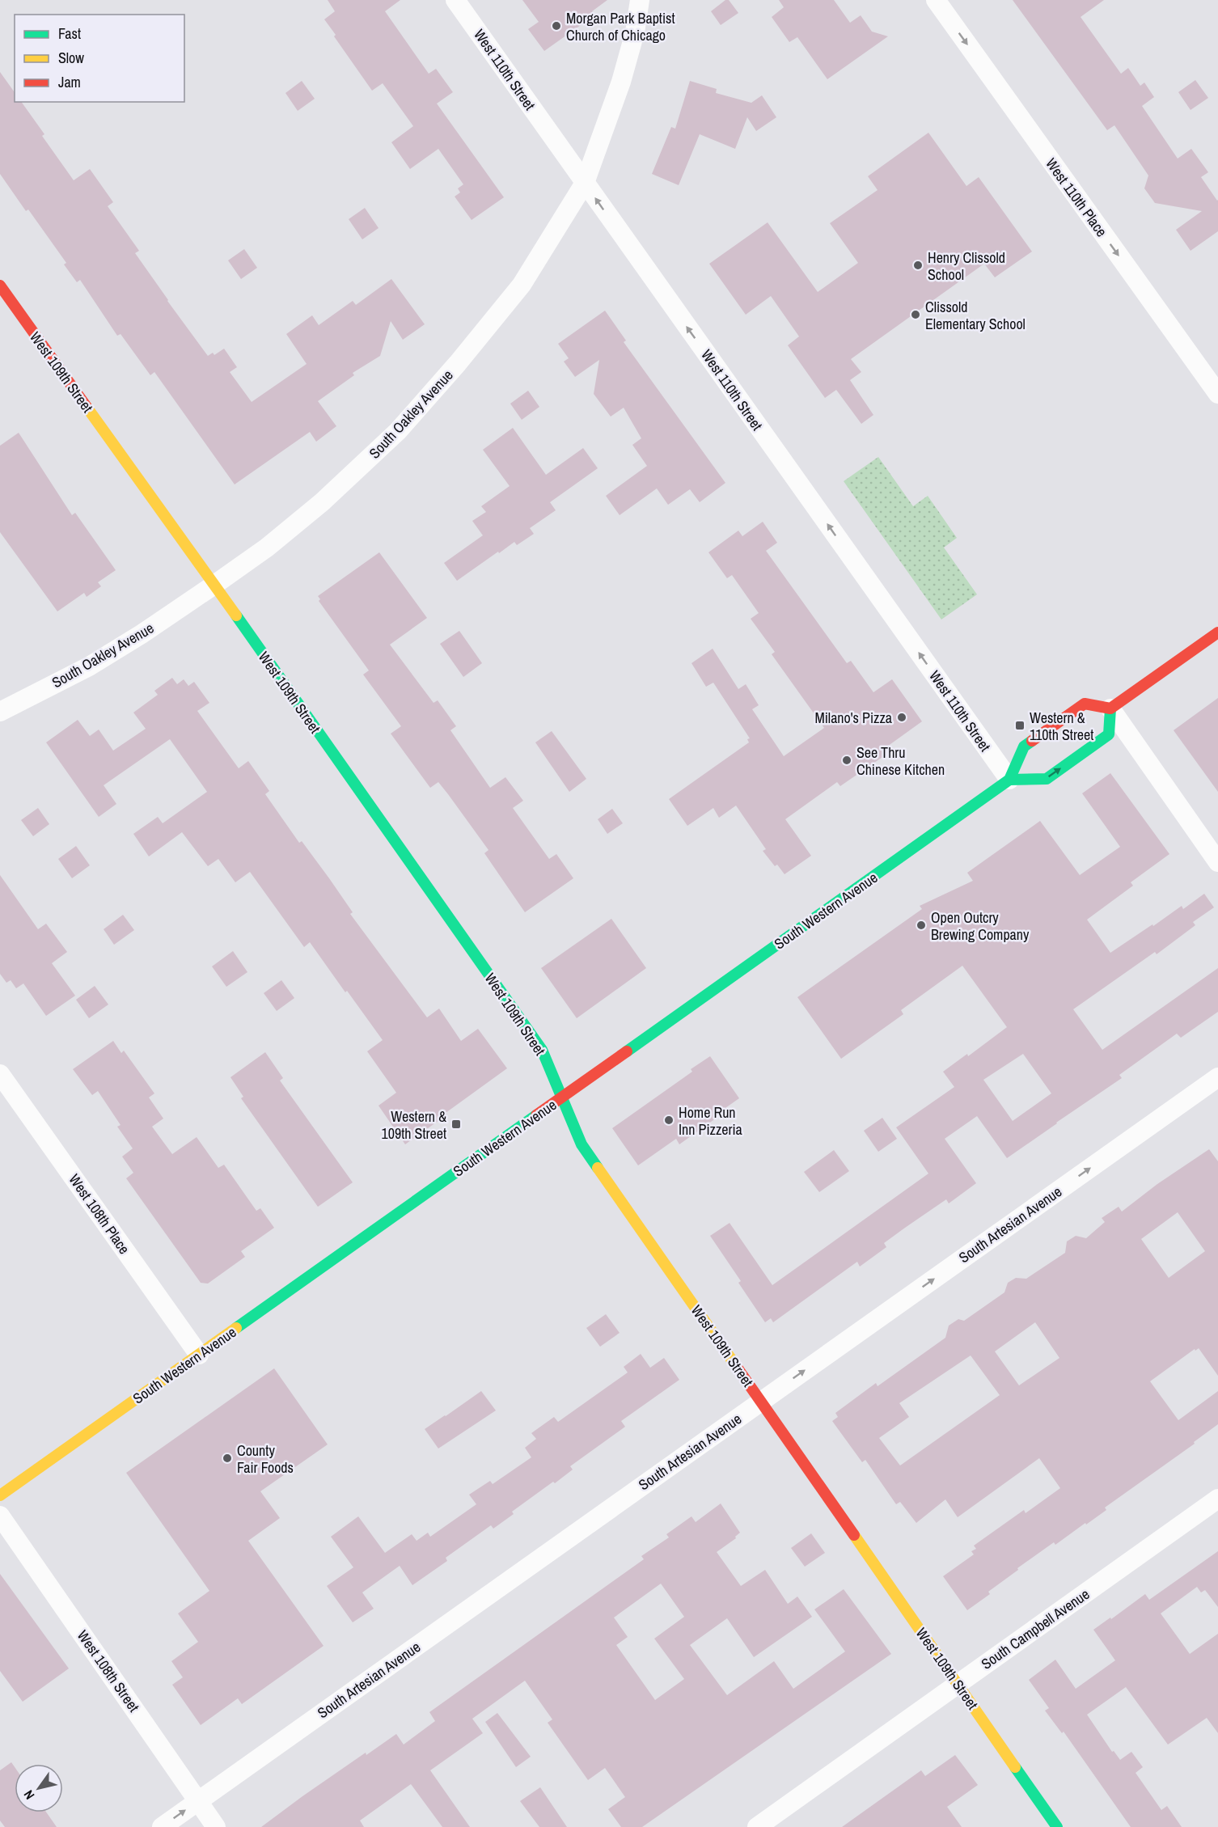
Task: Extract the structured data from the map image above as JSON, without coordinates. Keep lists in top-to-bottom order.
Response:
{
  "streets": {
    "street": [
      "West 110th Street",
      "West 110th Place",
      "West 109th Street",
      "South Oakley Avenue",
      "South Western Avenue",
      "West 108th Place",
      "South Artesian Avenue",
      "South Campbell Avenue",
      "West 108th Street"
    ]
  },
  "crossings": [
    ["West 110th Street", "South Oakley Avenue"],
    ["West 110th Street", "South Western Avenue"],
    ["West 109th Street", "South Oakley Avenue"],
    ["West 109th Street", "South Western Avenue"],
    ["West 109th Street", "South Artesian Avenue"],
    ["West 109th Street", "South Campbell Avenue"],
    ["South Western Avenue", "West 108th Place"],
    ["South Artesian Avenue", "West 108th Street"]
  ],
  "one_way": ["West 110th Street", "West 110th Place", "South Artesian Avenue"],
  "places": {
    "other": [
      "Morgan Park Baptist Church of Chicago",
      "Henry Clissold School",
      "Clissold Elementary School",
      "Milano's Pizza",
      "See Thru Chinese Kitchen",
      "Open Outcry Brewing Company",
      "Home Run Inn Pizzeria",
      "County Fair Foods"
    ],
    "transit": ["Western & 110th Street", "Western & 109th Street"]
  },
  "legend": ["Fast", "Slow", "Jam"],
  "north": "bottom left"
}
